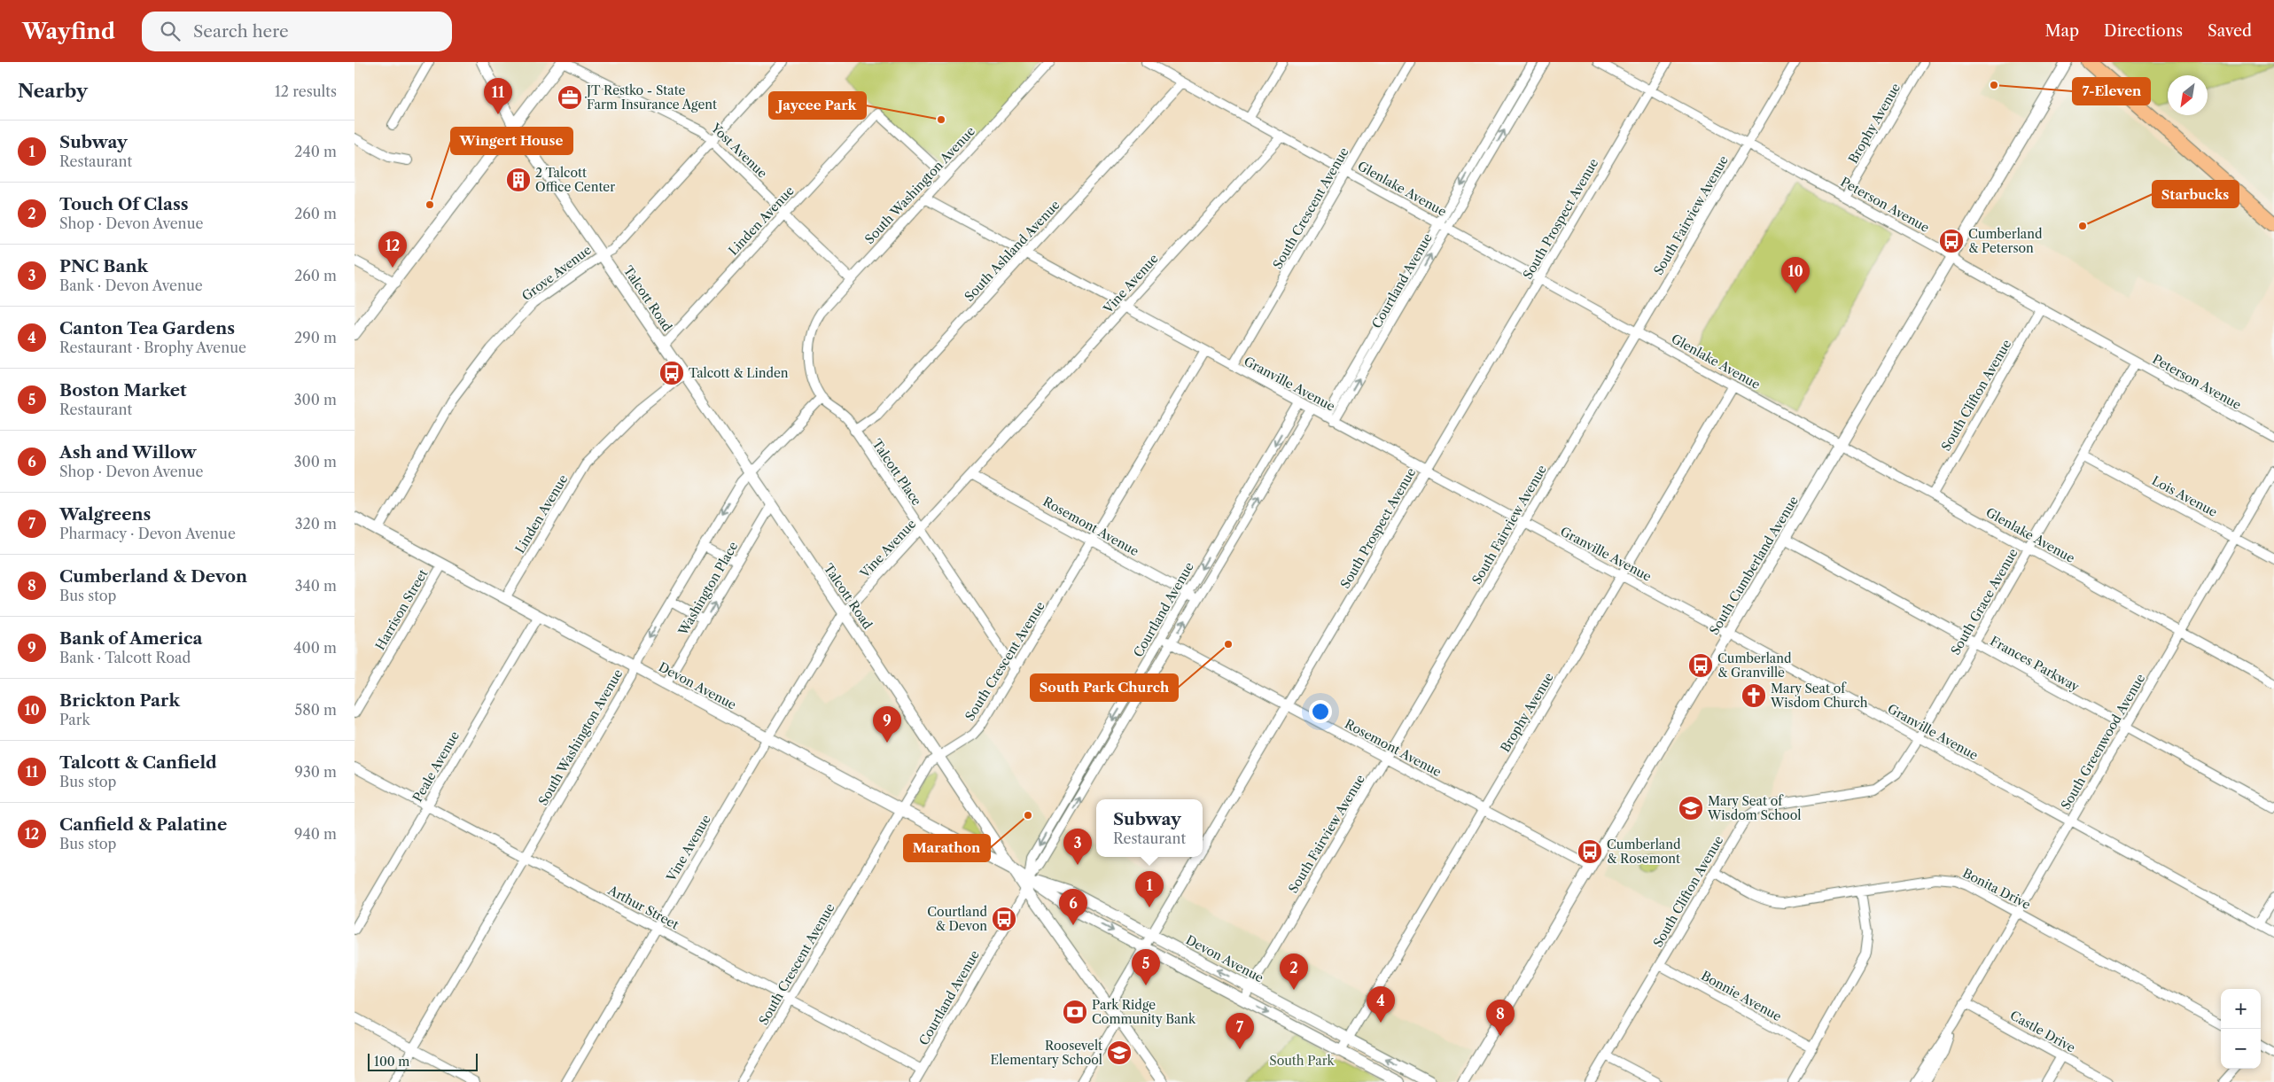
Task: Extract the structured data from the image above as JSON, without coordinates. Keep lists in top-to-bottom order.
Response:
{
  "streets": {
    "street": [
      "Brophy Avenue",
      "Yost Avenue",
      "South Washington Avenue",
      "Glenlake Avenue",
      "Peterson Avenue",
      "South Crescent Avenue",
      "South Fairview Avenue",
      "South Prospect Avenue",
      "Linden Avenue",
      "South Ashland Avenue",
      "Grove Avenue",
      "Courtland Avenue",
      "Vine Avenue",
      "Talcott Road",
      "Granville Avenue",
      "South Clifton Avenue",
      "Talcott Place",
      "Lois Avenue",
      "Rosemont Avenue",
      "South Cumberland Avenue",
      "Washington Place",
      "South Grace Avenue",
      "Harrison Street",
      "Frances Parkway",
      "Devon Avenue",
      "South Greenwood Avenue",
      "Peale Avenue",
      "Bonita Drive",
      "Arthur Street",
      "Bonnie Avenue",
      "Castle Drive"
    ]
  },
  "crossings": [
    ["Brophy Avenue", "Glenlake Avenue"],
    ["Brophy Avenue", "Peterson Avenue"],
    ["Brophy Avenue", "Granville Avenue"],
    ["Brophy Avenue", "Rosemont Avenue"],
    ["Brophy Avenue", "Devon Avenue"],
    ["Yost Avenue", "South Washington Avenue"],
    ["Yost Avenue", "Linden Avenue"],
    ["Yost Avenue", "Grove Avenue"],
    ["South Washington Avenue", "Linden Avenue"],
    ["South Washington Avenue", "Talcott Road"],
    ["South Washington Avenue", "Granville Avenue"],
    ["South Washington Avenue", "Talcott Place"],
    ["South Washington Avenue", "Devon Avenue"],
    ["South Washington Avenue", "Arthur Street"],
    ["Glenlake Avenue", "South Crescent Avenue"],
    ["Glenlake Avenue", "South Fairview Avenue"],
    ["Glenlake Avenue", "South Prospect Avenue"],
    ["Glenlake Avenue", "South Ashland Avenue"],
    ["Glenlake Avenue", "Courtland Avenue"],
    ["Glenlake Avenue", "Vine Avenue"],
    ["Glenlake Avenue", "South Clifton Avenue"],
    ["Glenlake Avenue", "South Cumberland Avenue"],
    ["Glenlake Avenue", "South Grace Avenue"],
    ["Glenlake Avenue", "South Greenwood Avenue"],
    ["Peterson Avenue", "South Fairview Avenue"],
    ["Peterson Avenue", "South Prospect Avenue"],
    ["Peterson Avenue", "South Clifton Avenue"],
    ["Peterson Avenue", "South Cumberland Avenue"],
    ["Peterson Avenue", "South Grace Avenue"],
    ["South Crescent Avenue", "Talcott Road"],
    ["South Crescent Avenue", "Granville Avenue"],
    ["South Crescent Avenue", "Talcott Place"],
    ["South Crescent Avenue", "Rosemont Avenue"],
    ["South Crescent Avenue", "Devon Avenue"],
    ["South Crescent Avenue", "Arthur Street"],
    ["South Fairview Avenue", "Granville Avenue"],
    ["South Fairview Avenue", "Rosemont Avenue"],
    ["South Fairview Avenue", "Devon Avenue"],
    ["South Prospect Avenue", "Granville Avenue"],
    ["South Prospect Avenue", "Rosemont Avenue"],
    ["South Prospect Avenue", "Devon Avenue"],
    ["Linden Avenue", "Talcott Road"],
    ["Linden Avenue", "Devon Avenue"],
    ["South Ashland Avenue", "Granville Avenue"],
    ["South Ashland Avenue", "Talcott Place"],
    ["Grove Avenue", "Talcott Road"],
    ["Grove Avenue", "Devon Avenue"],
    ["Courtland Avenue", "Granville Avenue"],
    ["Courtland Avenue", "Rosemont Avenue"],
    ["Courtland Avenue", "Devon Avenue"],
    ["Courtland Avenue", "Arthur Street"],
    ["Vine Avenue", "Talcott Road"],
    ["Vine Avenue", "Granville Avenue"],
    ["Vine Avenue", "Talcott Place"],
    ["Vine Avenue", "Rosemont Avenue"],
    ["Vine Avenue", "Devon Avenue"],
    ["Vine Avenue", "Arthur Street"],
    ["Talcott Road", "Washington Place"],
    ["Talcott Road", "Devon Avenue"],
    ["Granville Avenue", "South Clifton Avenue"],
    ["Granville Avenue", "South Cumberland Avenue"],
    ["Granville Avenue", "South Grace Avenue"],
    ["Granville Avenue", "South Greenwood Avenue"],
    ["South Clifton Avenue", "South Grace Avenue"],
    ["South Clifton Avenue", "Bonita Drive"],
    ["South Clifton Avenue", "Bonnie Avenue"],
    ["Lois Avenue", "South Grace Avenue"],
    ["Lois Avenue", "South Greenwood Avenue"],
    ["Rosemont Avenue", "South Cumberland Avenue"],
    ["South Cumberland Avenue", "Frances Parkway"],
    ["Washington Place", "Devon Avenue"],
    ["South Grace Avenue", "Frances Parkway"],
    ["Harrison Street", "Devon Avenue"],
    ["Frances Parkway", "South Greenwood Avenue"],
    ["Devon Avenue", "Peale Avenue"],
    ["South Greenwood Avenue", "Bonita Drive"],
    ["South Greenwood Avenue", "Castle Drive"],
    ["Peale Avenue", "Arthur Street"]
  ],
  "parks": ["South Park"],
  "places": {
    "other": [
      "7-Eleven",
      "Jaycee Park",
      "Wingert House",
      "Starbucks",
      "South Park Church",
      "Marathon"
    ],
    "office": ["JT Restko - State Farm Insurance Agent"],
    "building": ["2 Talcott Office Center"],
    "bus stop": [
      "Cumberland & Peterson",
      "Talcott & Linden",
      "Cumberland & Granville",
      "Cumberland & Rosemont",
      "Courtland & Devon"
    ],
    "church": ["Mary Seat of Wisdom Church"],
    "school or university": ["Mary Seat of Wisdom School", "Roosevelt Elementary School"],
    "bank": ["Park Ridge Community Bank"]
  },
  "scale_bar": "100 m",
  "north": "bottom left",
  "page": {
    "header": "Wayfind",
    "search": "Search here",
    "nav": ["Map", "Directions", "Saved"],
    "heading": ["Nearby", "12 results"],
    "pins": [
      "11",
      "12",
      "10",
      "9",
      "3",
      "1",
      "6",
      "5",
      "2",
      "4",
      "8",
      "7"
    ],
    "list": [
      {
        "mark": "1",
        "name": "Subway",
        "note": "Restaurant",
        "value": "240 m"
      },
      {
        "mark": "2",
        "name": "Touch Of Class",
        "note": "Shop · Devon Avenue",
        "value": "260 m"
      },
      {
        "mark": "3",
        "name": "PNC Bank",
        "note": "Bank · Devon Avenue",
        "value": "260 m"
      },
      {
        "mark": "4",
        "name": "Canton Tea Gardens",
        "note": "Restaurant · Brophy Avenue",
        "value": "290 m"
      },
      {
        "mark": "5",
        "name": "Boston Market",
        "note": "Restaurant",
        "value": "300 m"
      },
      {
        "mark": "6",
        "name": "Ash and Willow",
        "note": "Shop · Devon Avenue",
        "value": "300 m"
      },
      {
        "mark": "7",
        "name": "Walgreens",
        "note": "Pharmacy · Devon Avenue",
        "value": "320 m"
      },
      {
        "mark": "8",
        "name": "Cumberland & Devon",
        "note": "Bus stop",
        "value": "340 m"
      },
      {
        "mark": "9",
        "name": "Bank of America",
        "note": "Bank · Talcott Road",
        "value": "400 m"
      },
      {
        "mark": "10",
        "name": "Brickton Park",
        "note": "Park",
        "value": "580 m"
      },
      {
        "mark": "11",
        "name": "Talcott & Canfield",
        "note": "Bus stop",
        "value": "930 m"
      },
      {
        "mark": "12",
        "name": "Canfield & Palatine",
        "note": "Bus stop",
        "value": "940 m"
      }
    ],
    "popup": ["Subway", "Restaurant"],
    "map_buttons": ["+", "−"],
    "scale": "100 m"
  }
}
